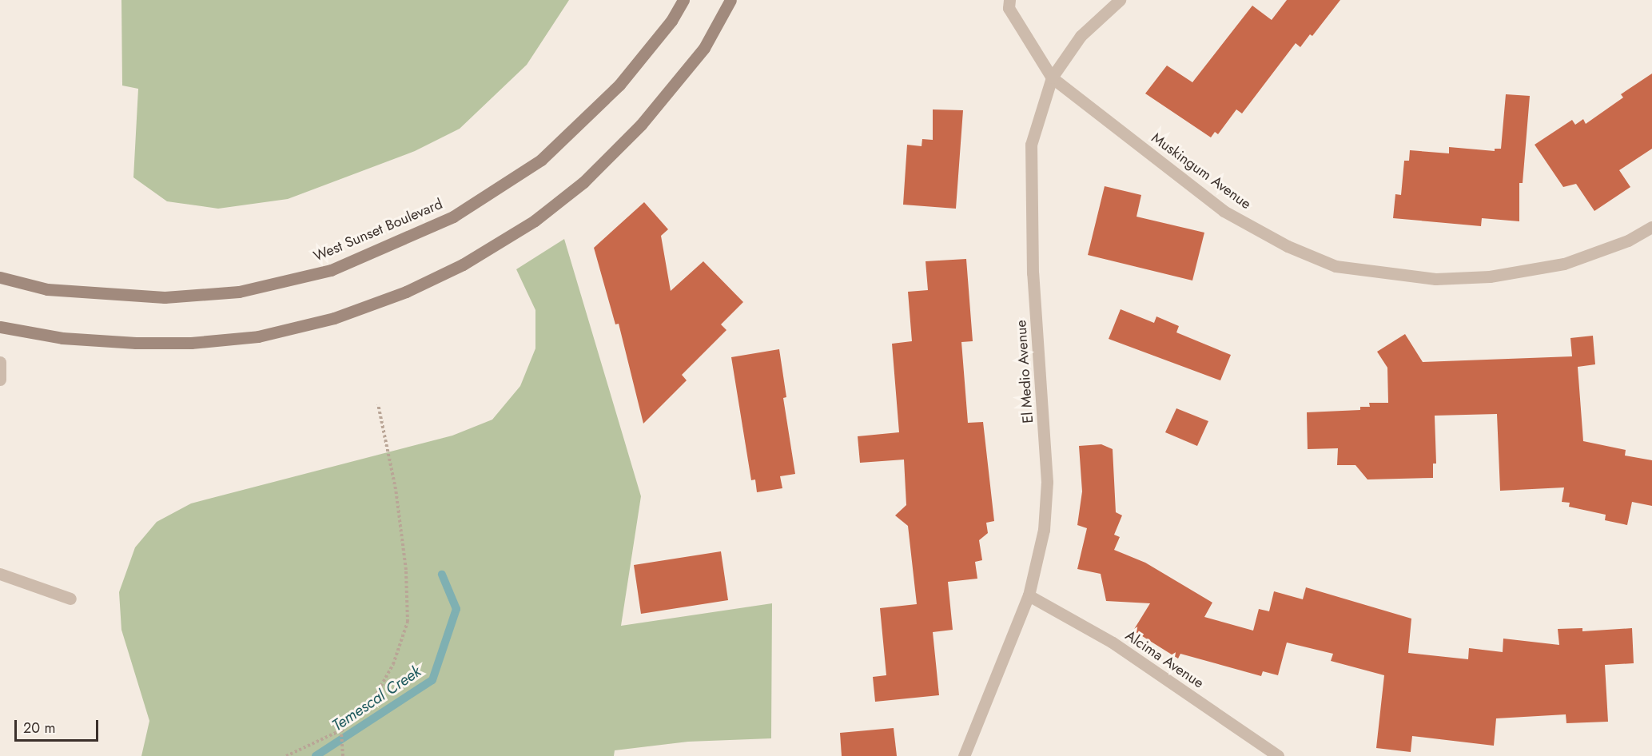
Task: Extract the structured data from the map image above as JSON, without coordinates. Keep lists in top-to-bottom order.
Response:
{
  "streets": {
    "main road": ["West Sunset Boulevard"],
    "street": ["Muskingum Avenue", "El Medio Avenue", "Alcima Avenue"]
  },
  "crossings": [
    ["Muskingum Avenue", "El Medio Avenue"],
    ["El Medio Avenue", "Alcima Avenue"]
  ],
  "water": ["Temescal Creek"],
  "scale_bar": "20 m"
}
